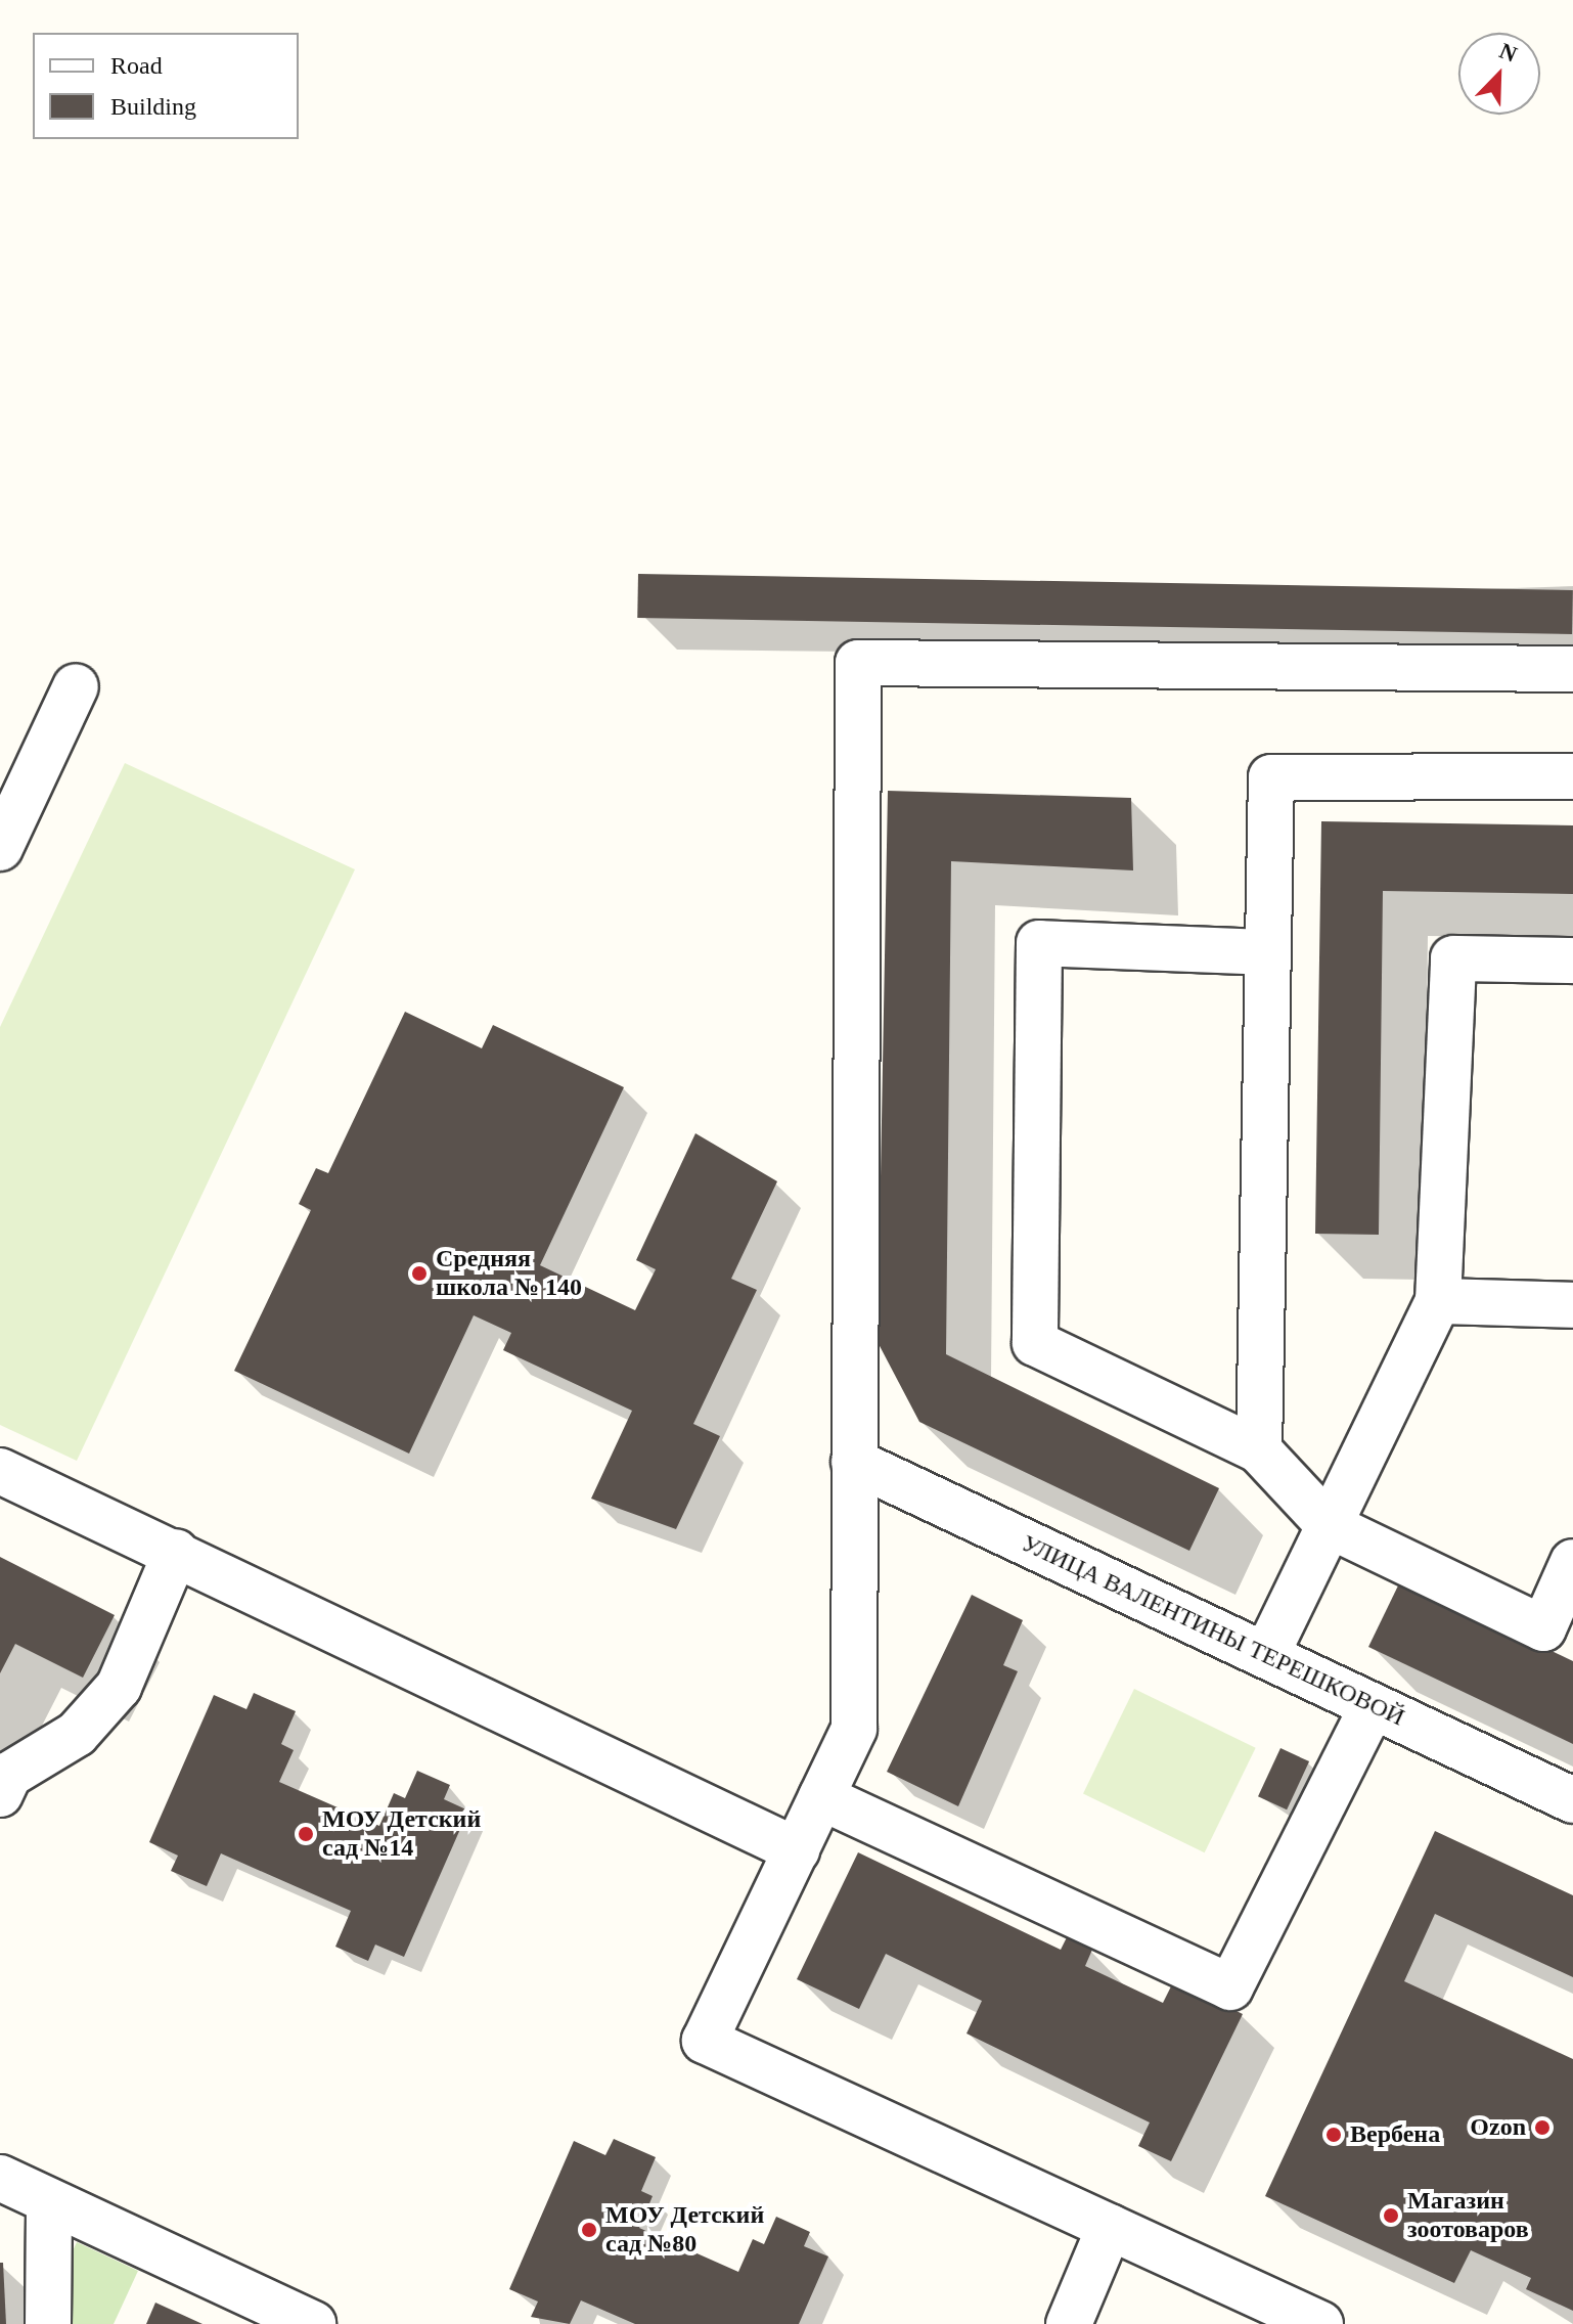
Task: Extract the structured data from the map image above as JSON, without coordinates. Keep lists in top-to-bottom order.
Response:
{
  "streets": {
    "street": ["УЛИЦА ВАЛЕНТИНЫ ТЕРЕШКОВОЙ"]
  },
  "places": [
    "Средняя школа № 140",
    "МОУ Детский сад №14",
    "Ozon",
    "Вербена",
    "Магазин зоотоваров",
    "МОУ Детский сад №80"
  ],
  "legend": ["Road", "Building"],
  "north": "top right"
}
